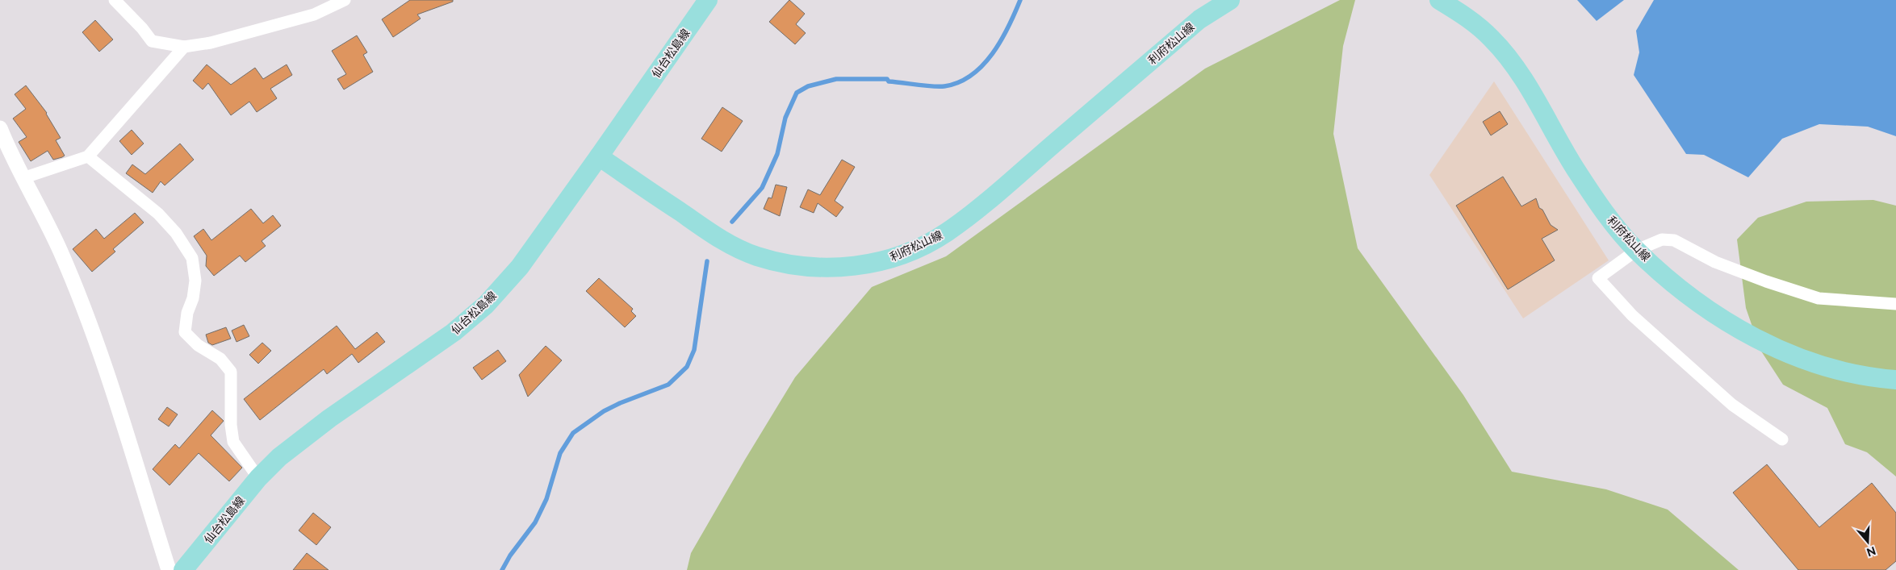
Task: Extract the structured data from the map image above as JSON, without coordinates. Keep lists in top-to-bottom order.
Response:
{
  "streets": {
    "main road": ["利府松山線", "仙台松島線"]
  },
  "crossings": [
    ["利府松山線", "仙台松島線"]
  ],
  "north": "bottom"
}
